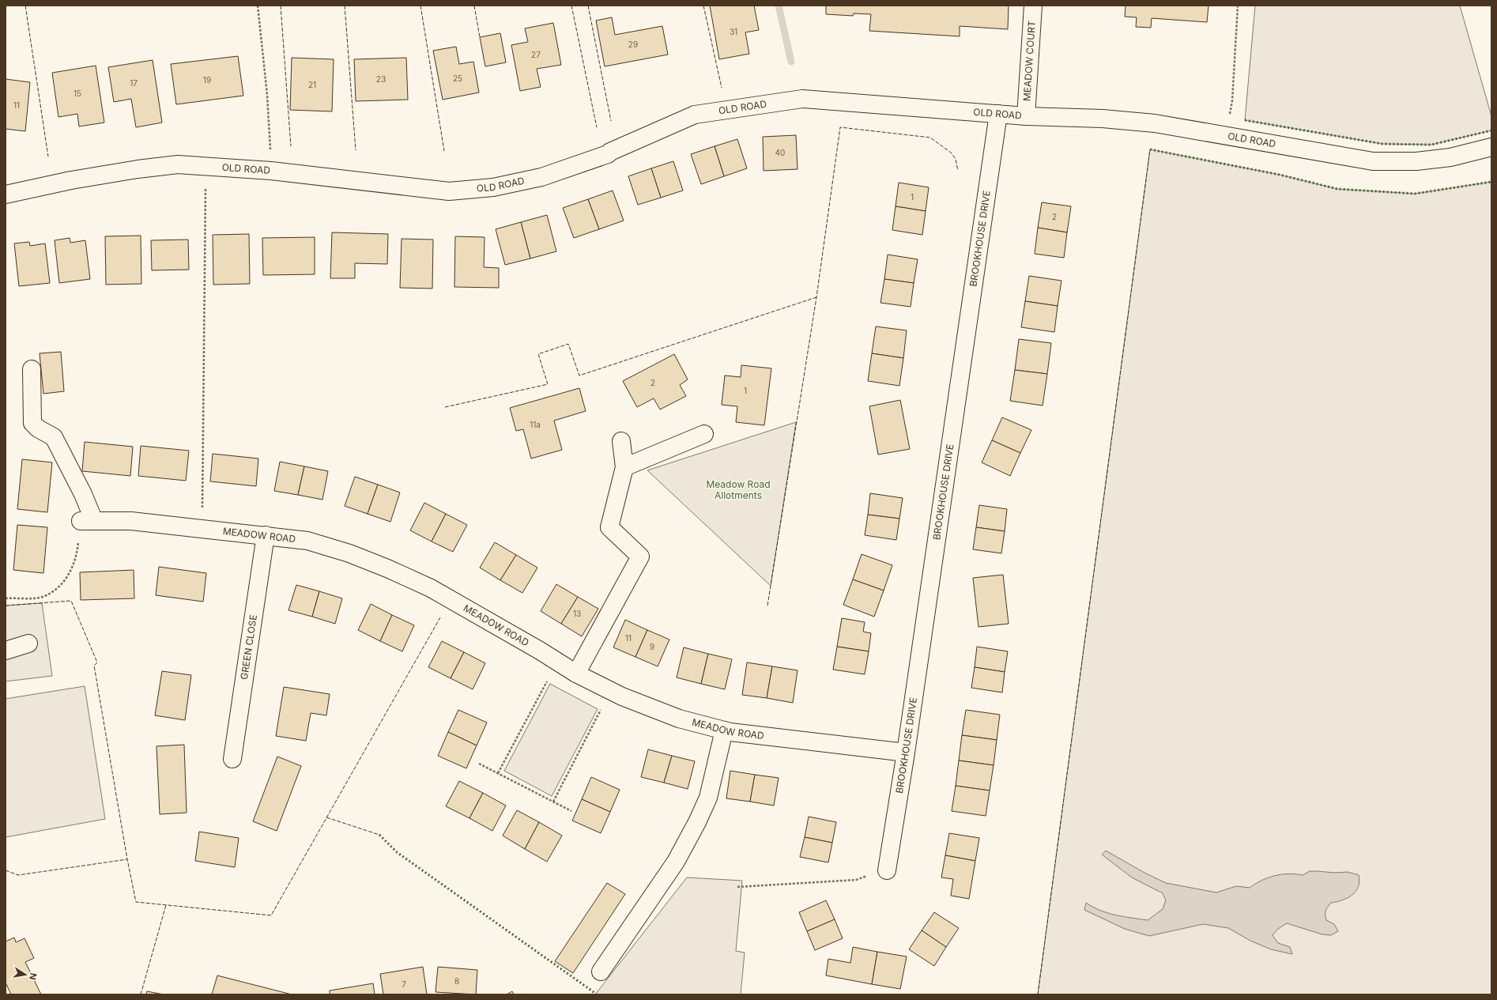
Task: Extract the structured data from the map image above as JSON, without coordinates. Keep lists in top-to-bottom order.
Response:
{
  "streets": {
    "street": [
      "MEADOW COURT",
      "OLD ROAD",
      "BROOKHOUSE DRIVE",
      "MEADOW ROAD",
      "GREEN CLOSE"
    ]
  },
  "crossings": [
    ["MEADOW COURT", "OLD ROAD"],
    ["OLD ROAD", "BROOKHOUSE DRIVE"],
    ["BROOKHOUSE DRIVE", "MEADOW ROAD"],
    ["MEADOW ROAD", "GREEN CLOSE"]
  ],
  "parks": ["Meadow Road Allotments"],
  "house_numbers": [
    "31",
    "29",
    "27",
    "25",
    "23",
    "19",
    "17",
    "21",
    "15",
    "11",
    "40",
    "1",
    "2",
    "2",
    "1",
    "11a",
    "13",
    "11",
    "9",
    "8",
    "7"
  ],
  "north": "right"
}
